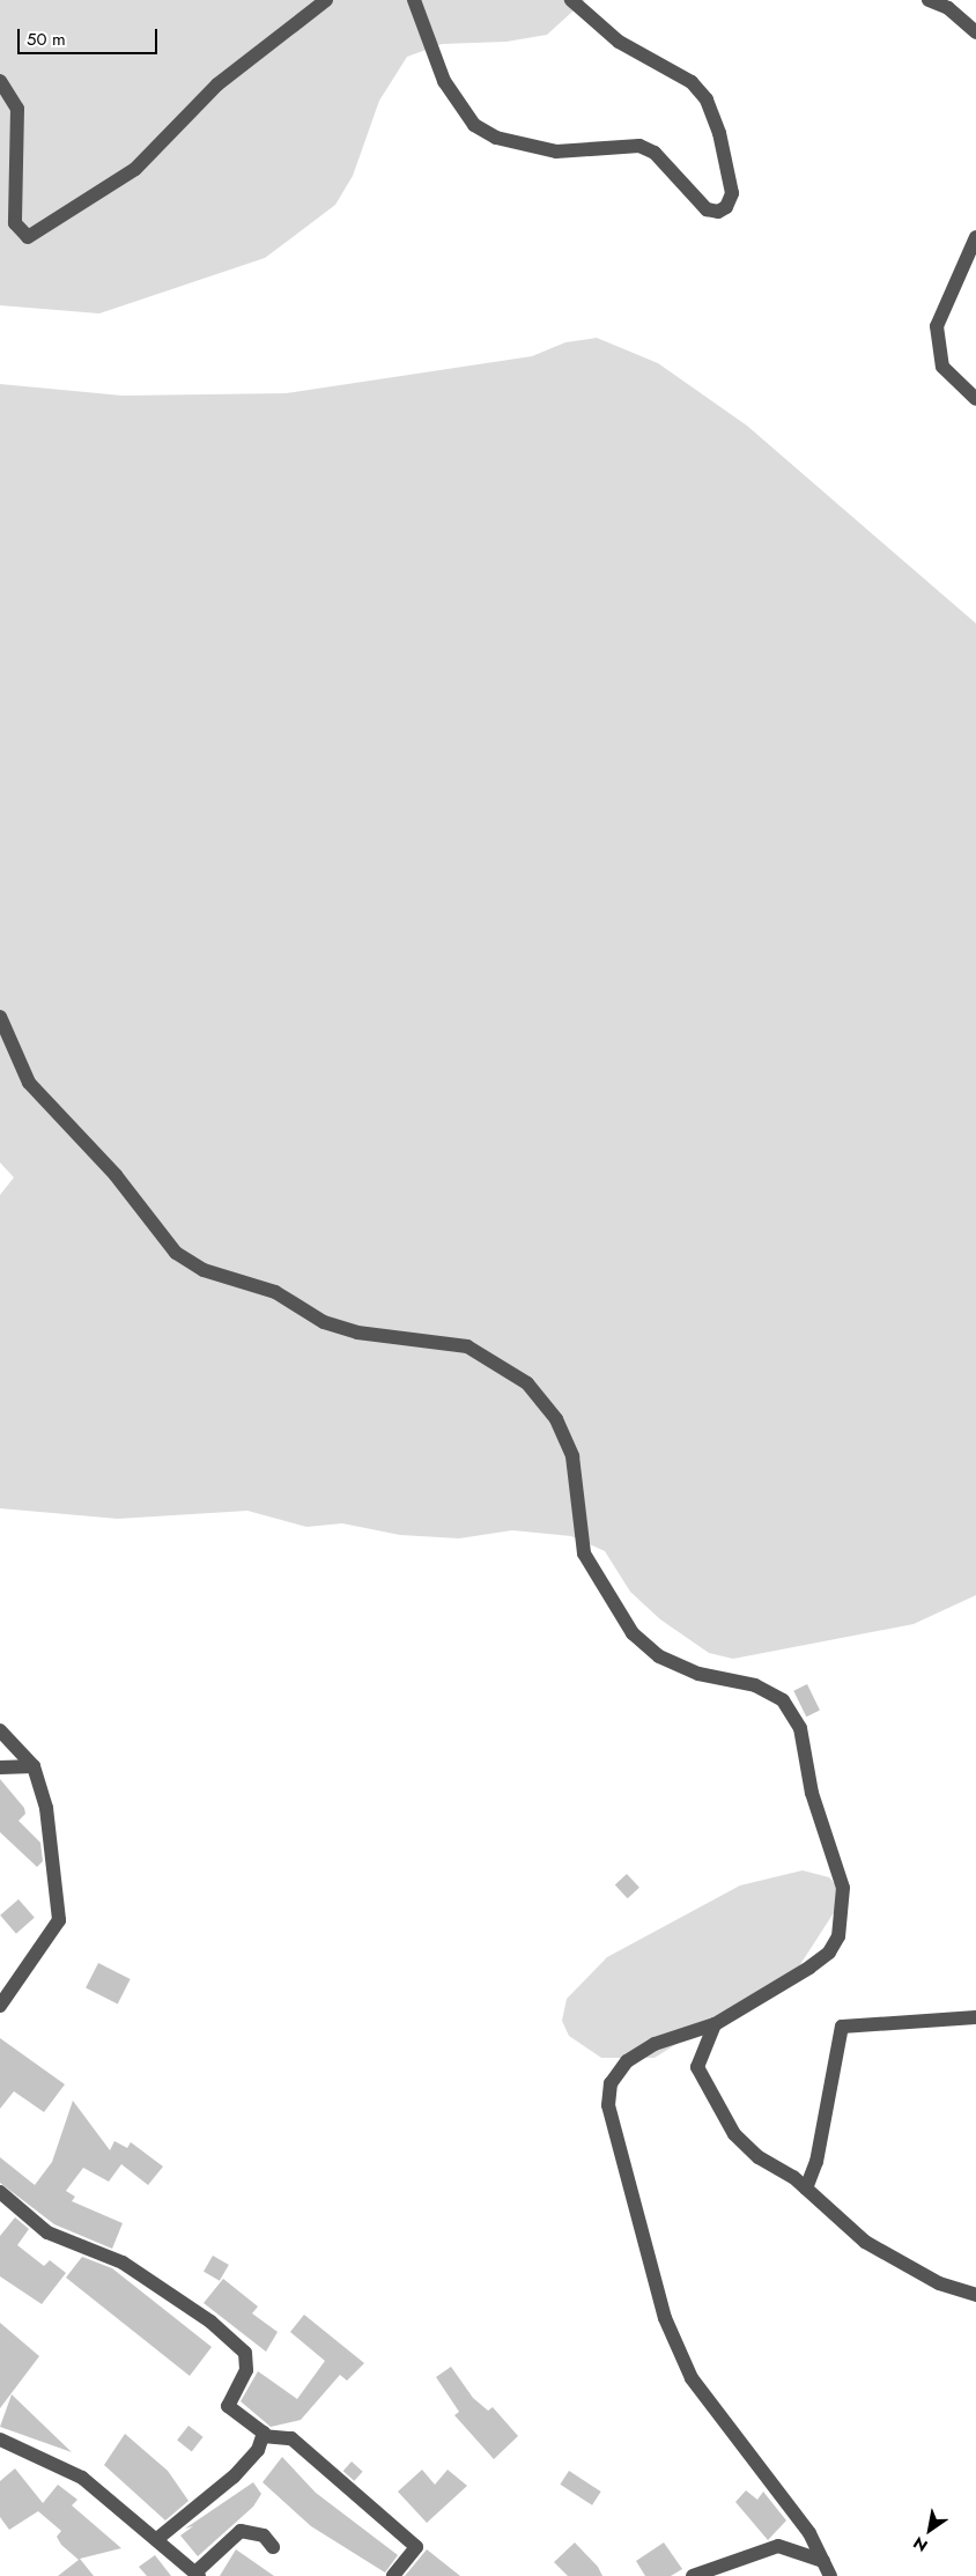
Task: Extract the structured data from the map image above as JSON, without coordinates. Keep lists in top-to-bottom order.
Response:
{
  "scale_bar": "50 m",
  "north": "bottom left"
}
